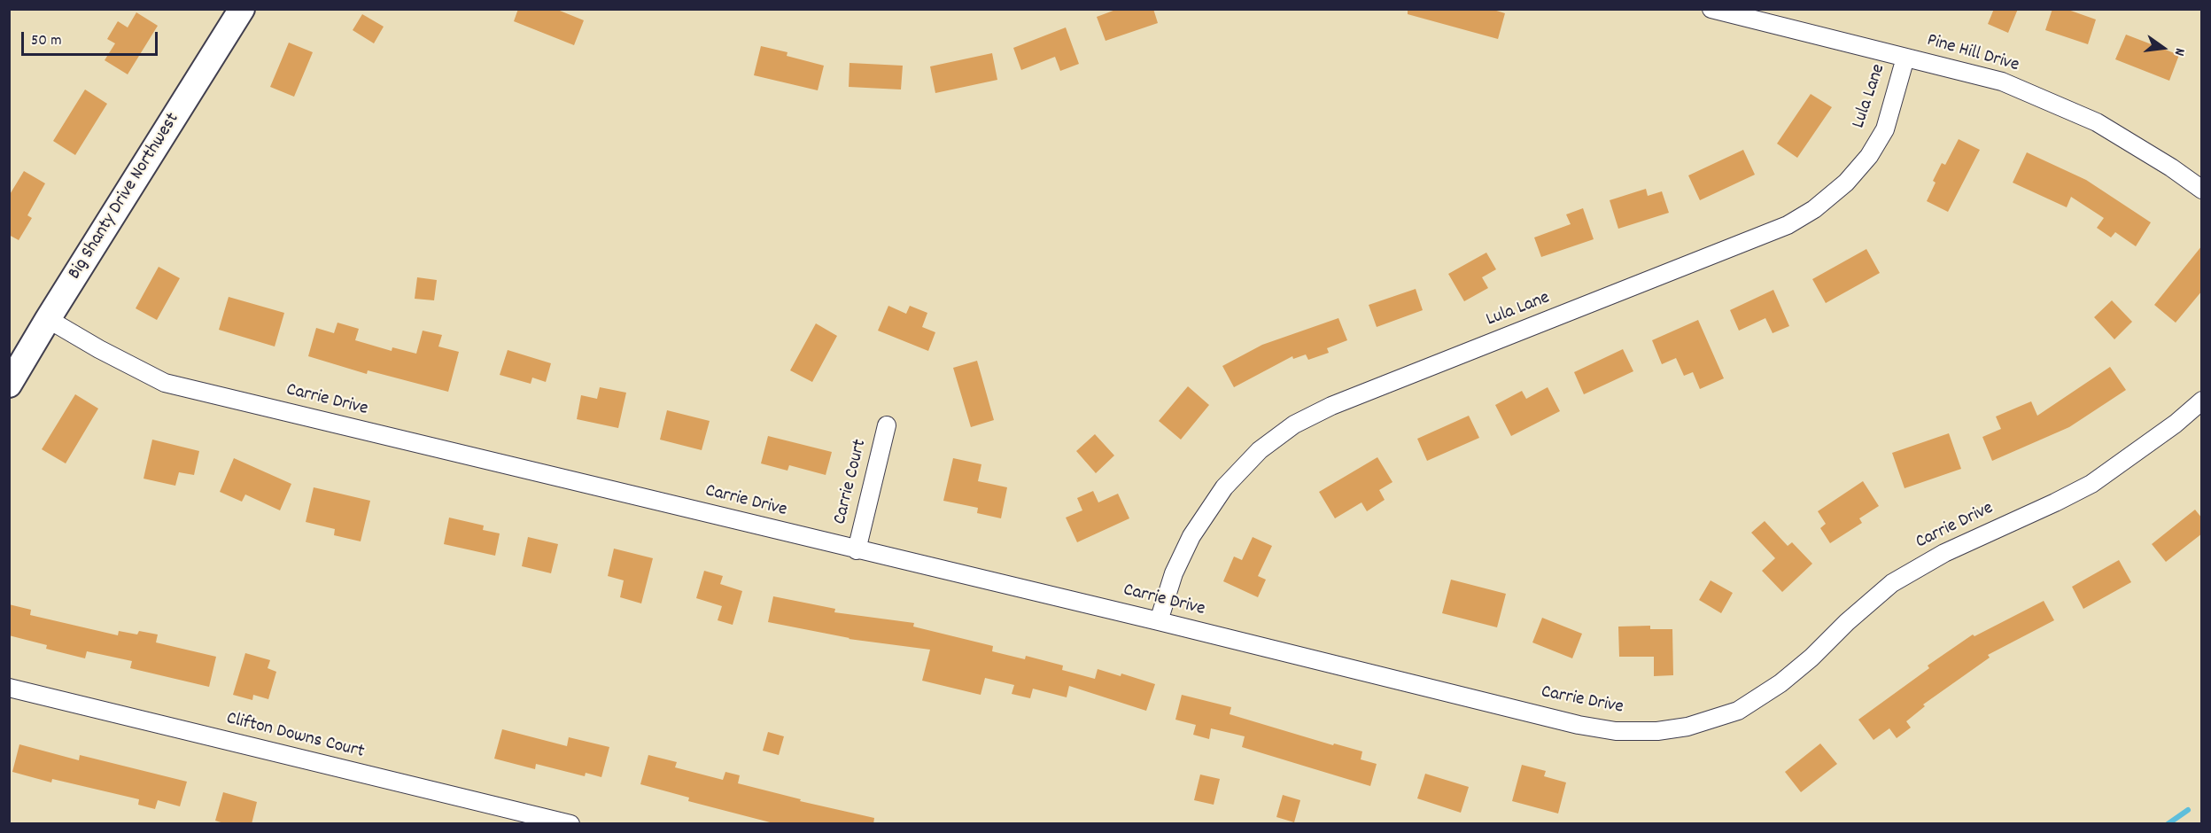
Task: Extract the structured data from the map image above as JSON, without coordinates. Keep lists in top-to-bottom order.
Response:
{
  "streets": {
    "street": [
      "Pine Hill Drive",
      "Lula Lane",
      "Big Shanty Drive Northwest",
      "Carrie Drive",
      "Carrie Court",
      "Clifton Downs Court"
    ]
  },
  "crossings": [
    ["Pine Hill Drive", "Lula Lane"],
    ["Lula Lane", "Carrie Drive"],
    ["Big Shanty Drive Northwest", "Carrie Drive"],
    ["Carrie Drive", "Carrie Court"]
  ],
  "scale_bar": "50 m",
  "north": "right"
}
